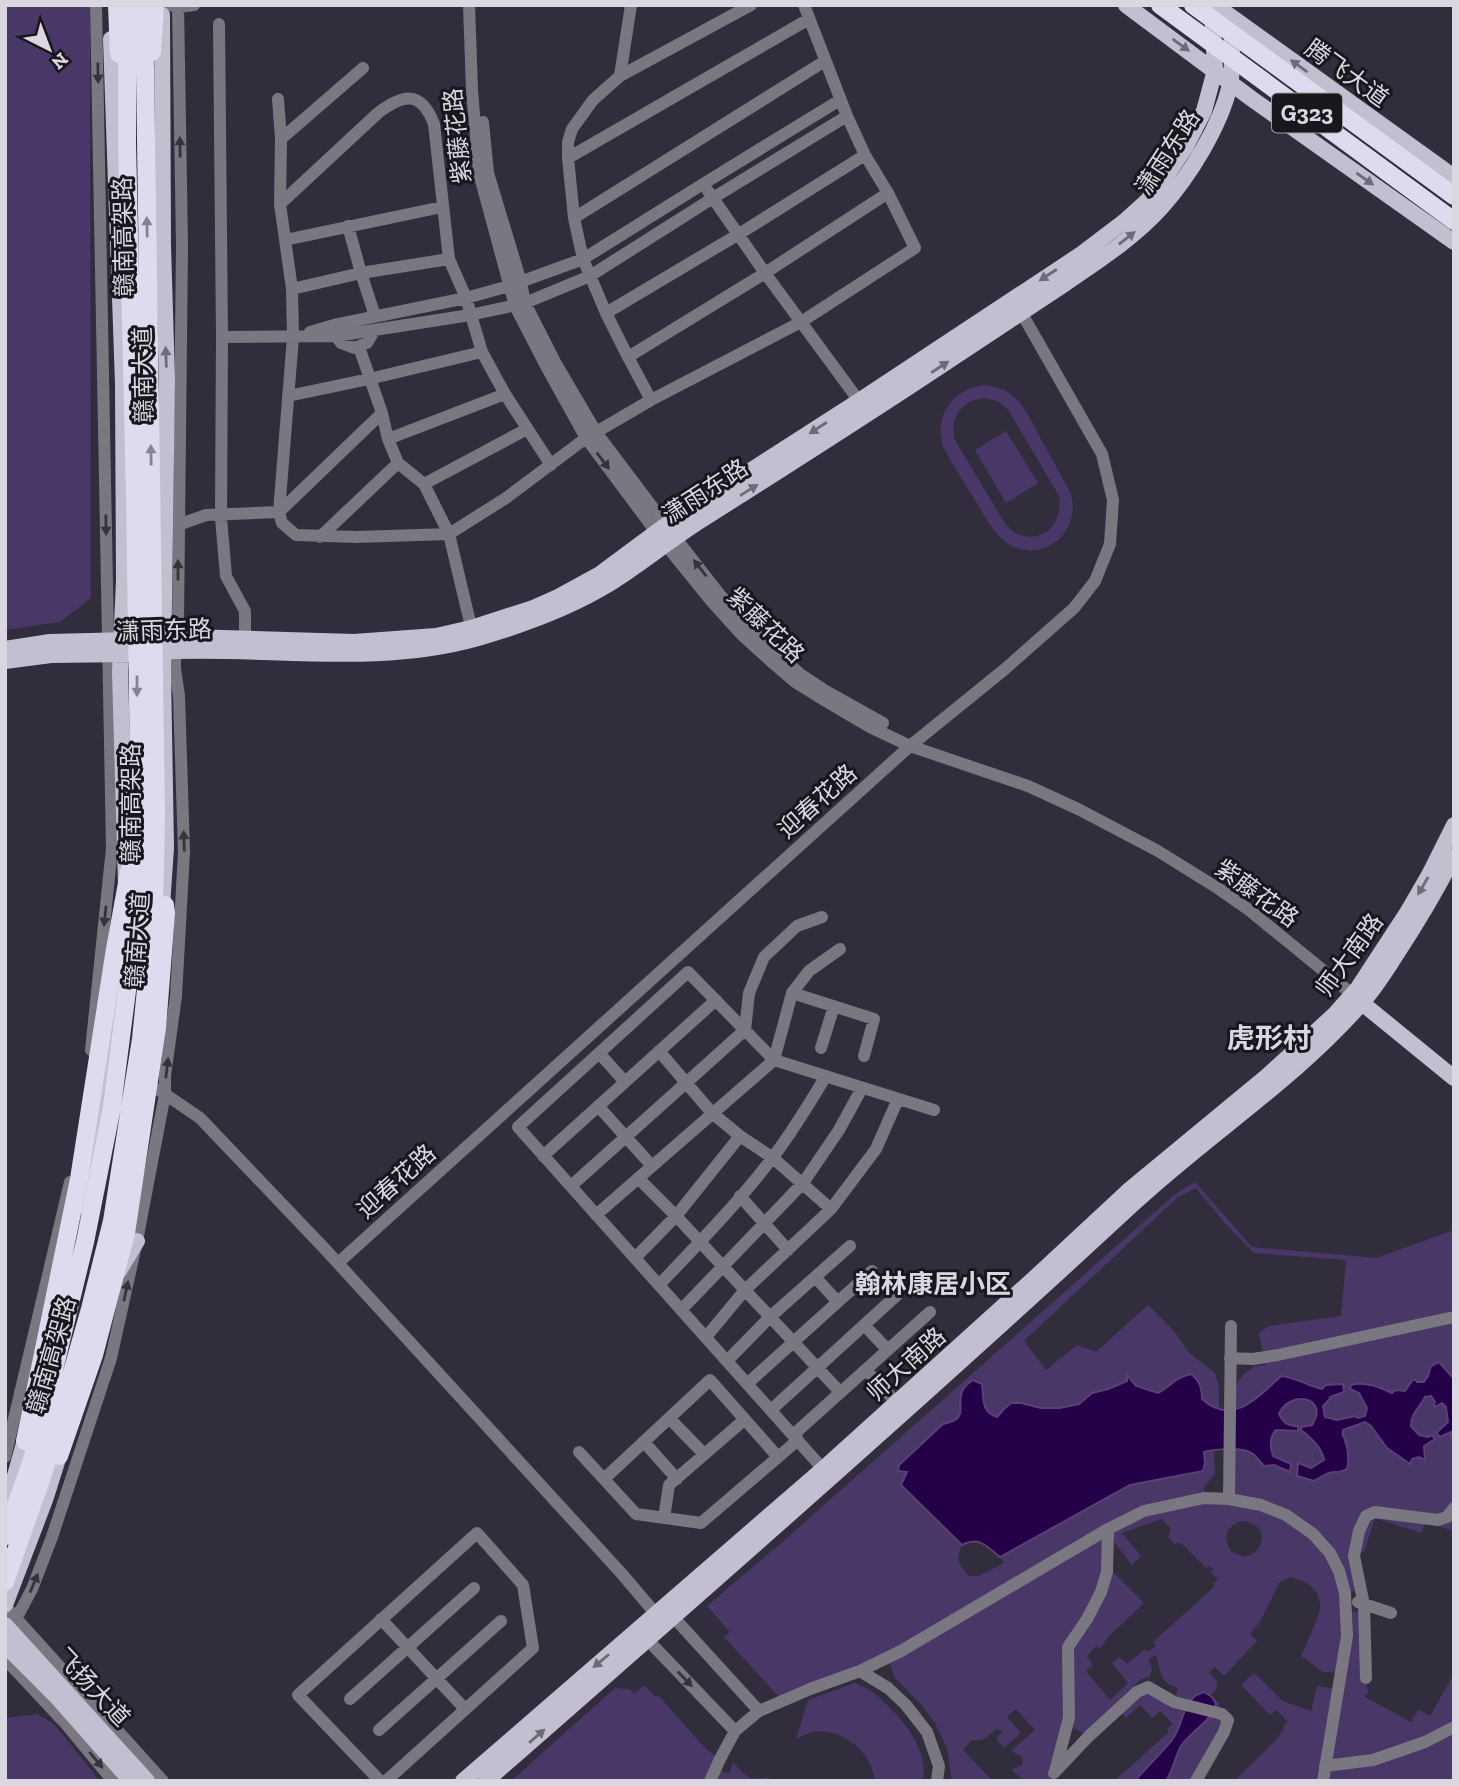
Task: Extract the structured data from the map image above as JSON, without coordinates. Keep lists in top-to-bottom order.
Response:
{
  "streets": {
    "highway": ["G323", "赣南高架路"],
    "main road": [
      "腾飞大道",
      "潇雨东路",
      "赣南大道",
      "师大南路",
      "飞扬大道"
    ],
    "street": ["紫藤花路", "迎春花路"]
  },
  "crossings": [
    ["腾飞大道", "潇雨东路"],
    ["紫藤花路", "潇雨东路"],
    ["紫藤花路", "迎春花路"],
    ["紫藤花路", "师大南路"],
    ["潇雨东路", "赣南大道"],
    ["潇雨东路", "迎春花路"]
  ],
  "districts": ["虎形村", "翰林康居小区"],
  "north": "bottom right"
}
